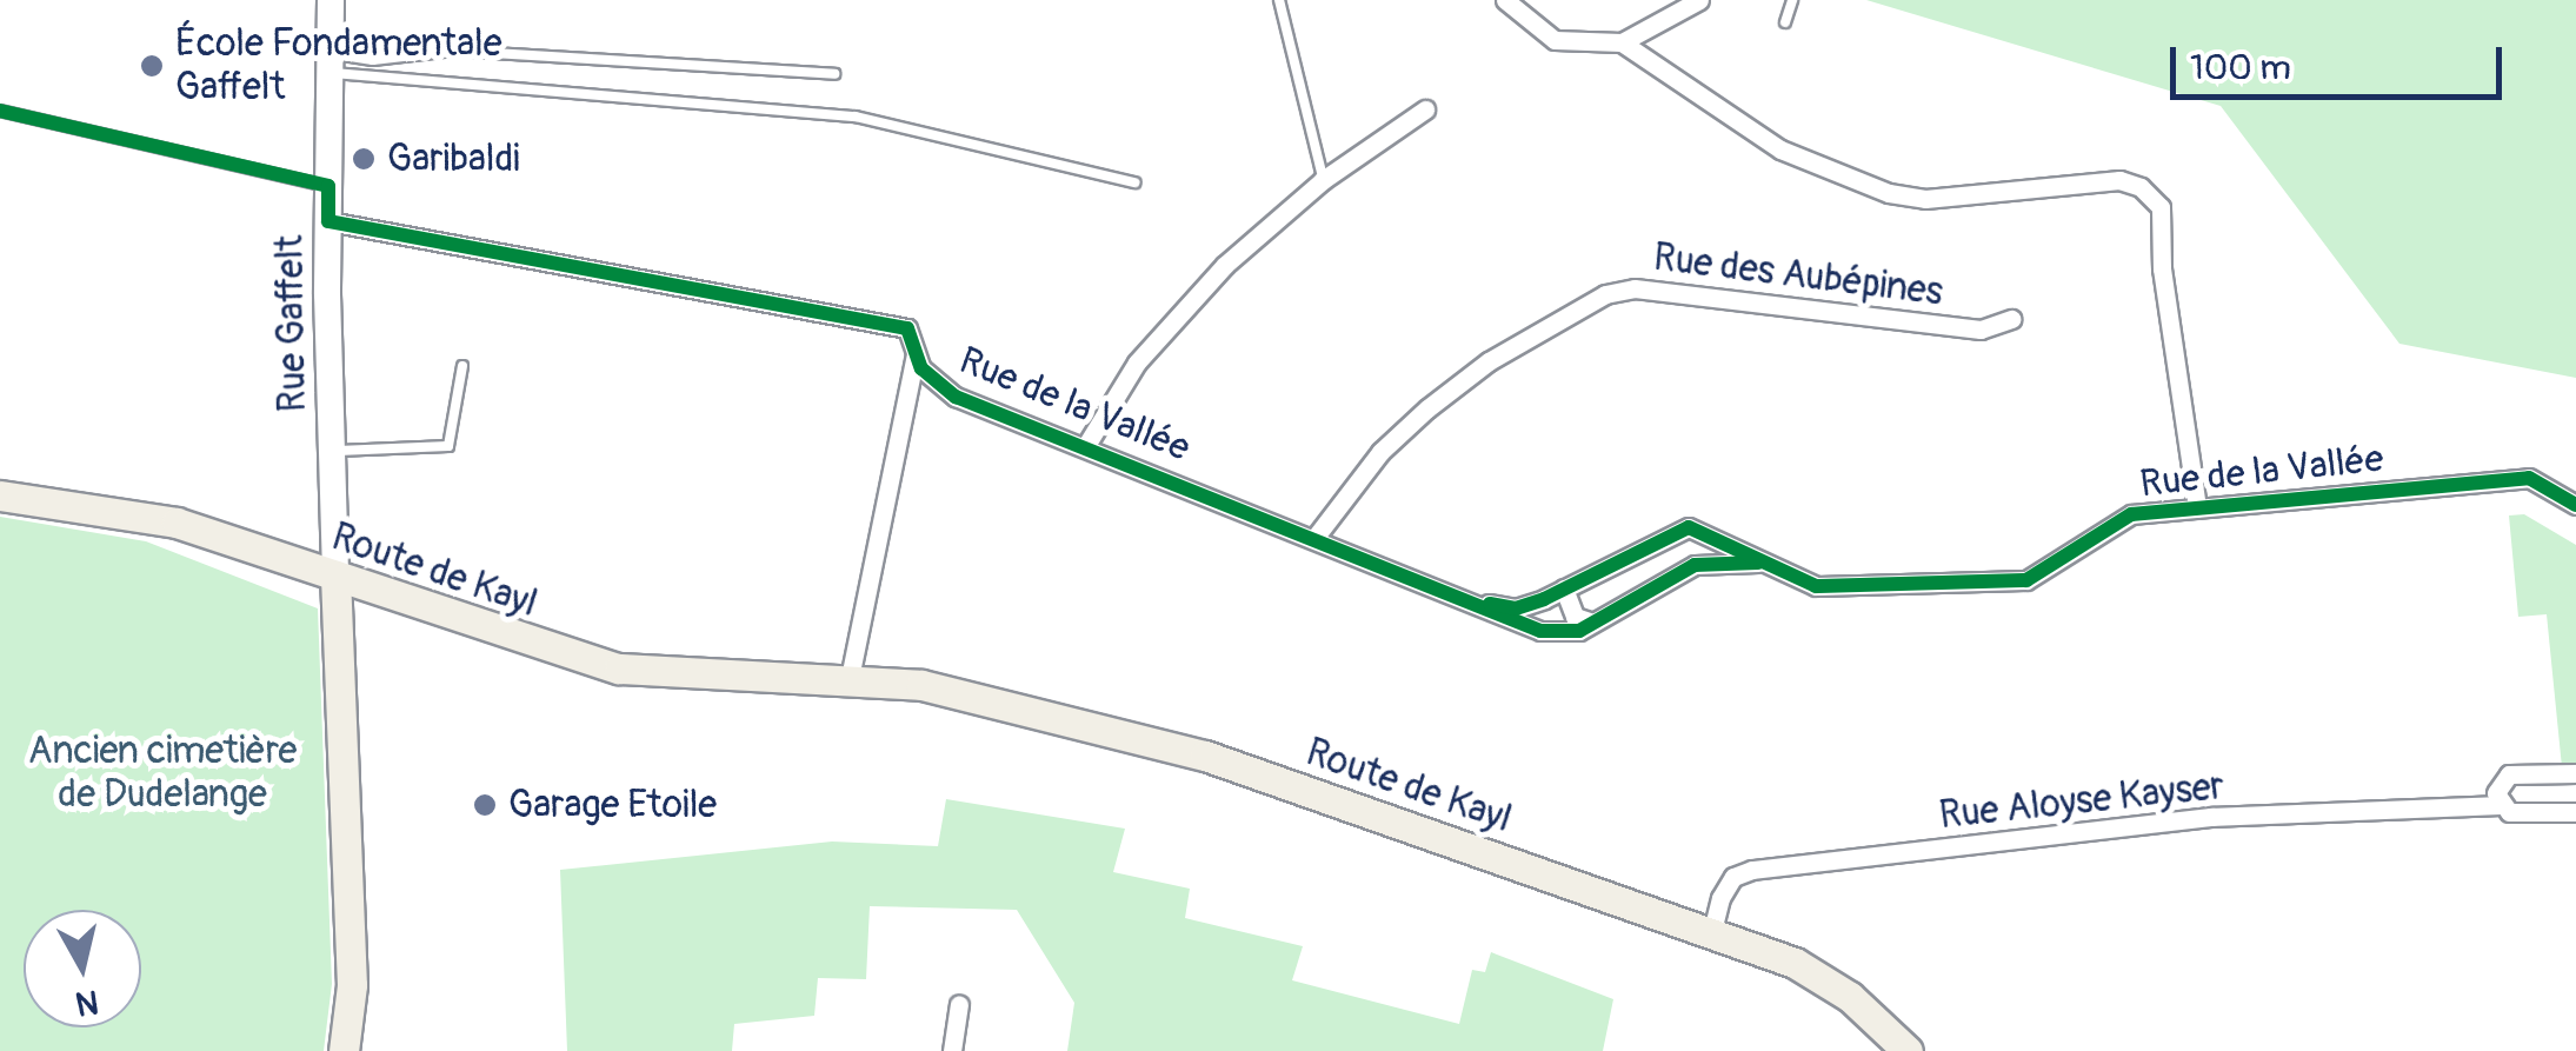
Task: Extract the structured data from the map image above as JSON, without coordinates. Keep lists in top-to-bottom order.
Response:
{
  "streets": {
    "main road": ["Rue Gaffelt", "Route de Kayl"],
    "street": ["Rue des Aubépines", "Rue de la Vallée", "Rue Aloyse Kayser"]
  },
  "crossings": [
    ["Rue des Aubépines", "Rue de la Vallée"],
    ["Rue Gaffelt", "Rue de la Vallée"],
    ["Rue Gaffelt", "Route de Kayl"],
    ["Route de Kayl", "Rue Aloyse Kayser"]
  ],
  "parks": ["Ancien cimetière de Dudelange"],
  "places": ["École Fondamentale Gaffelt", "Garibaldi", "Garage Etoile"],
  "scale_bar": "100 m",
  "north": "bottom"
}
